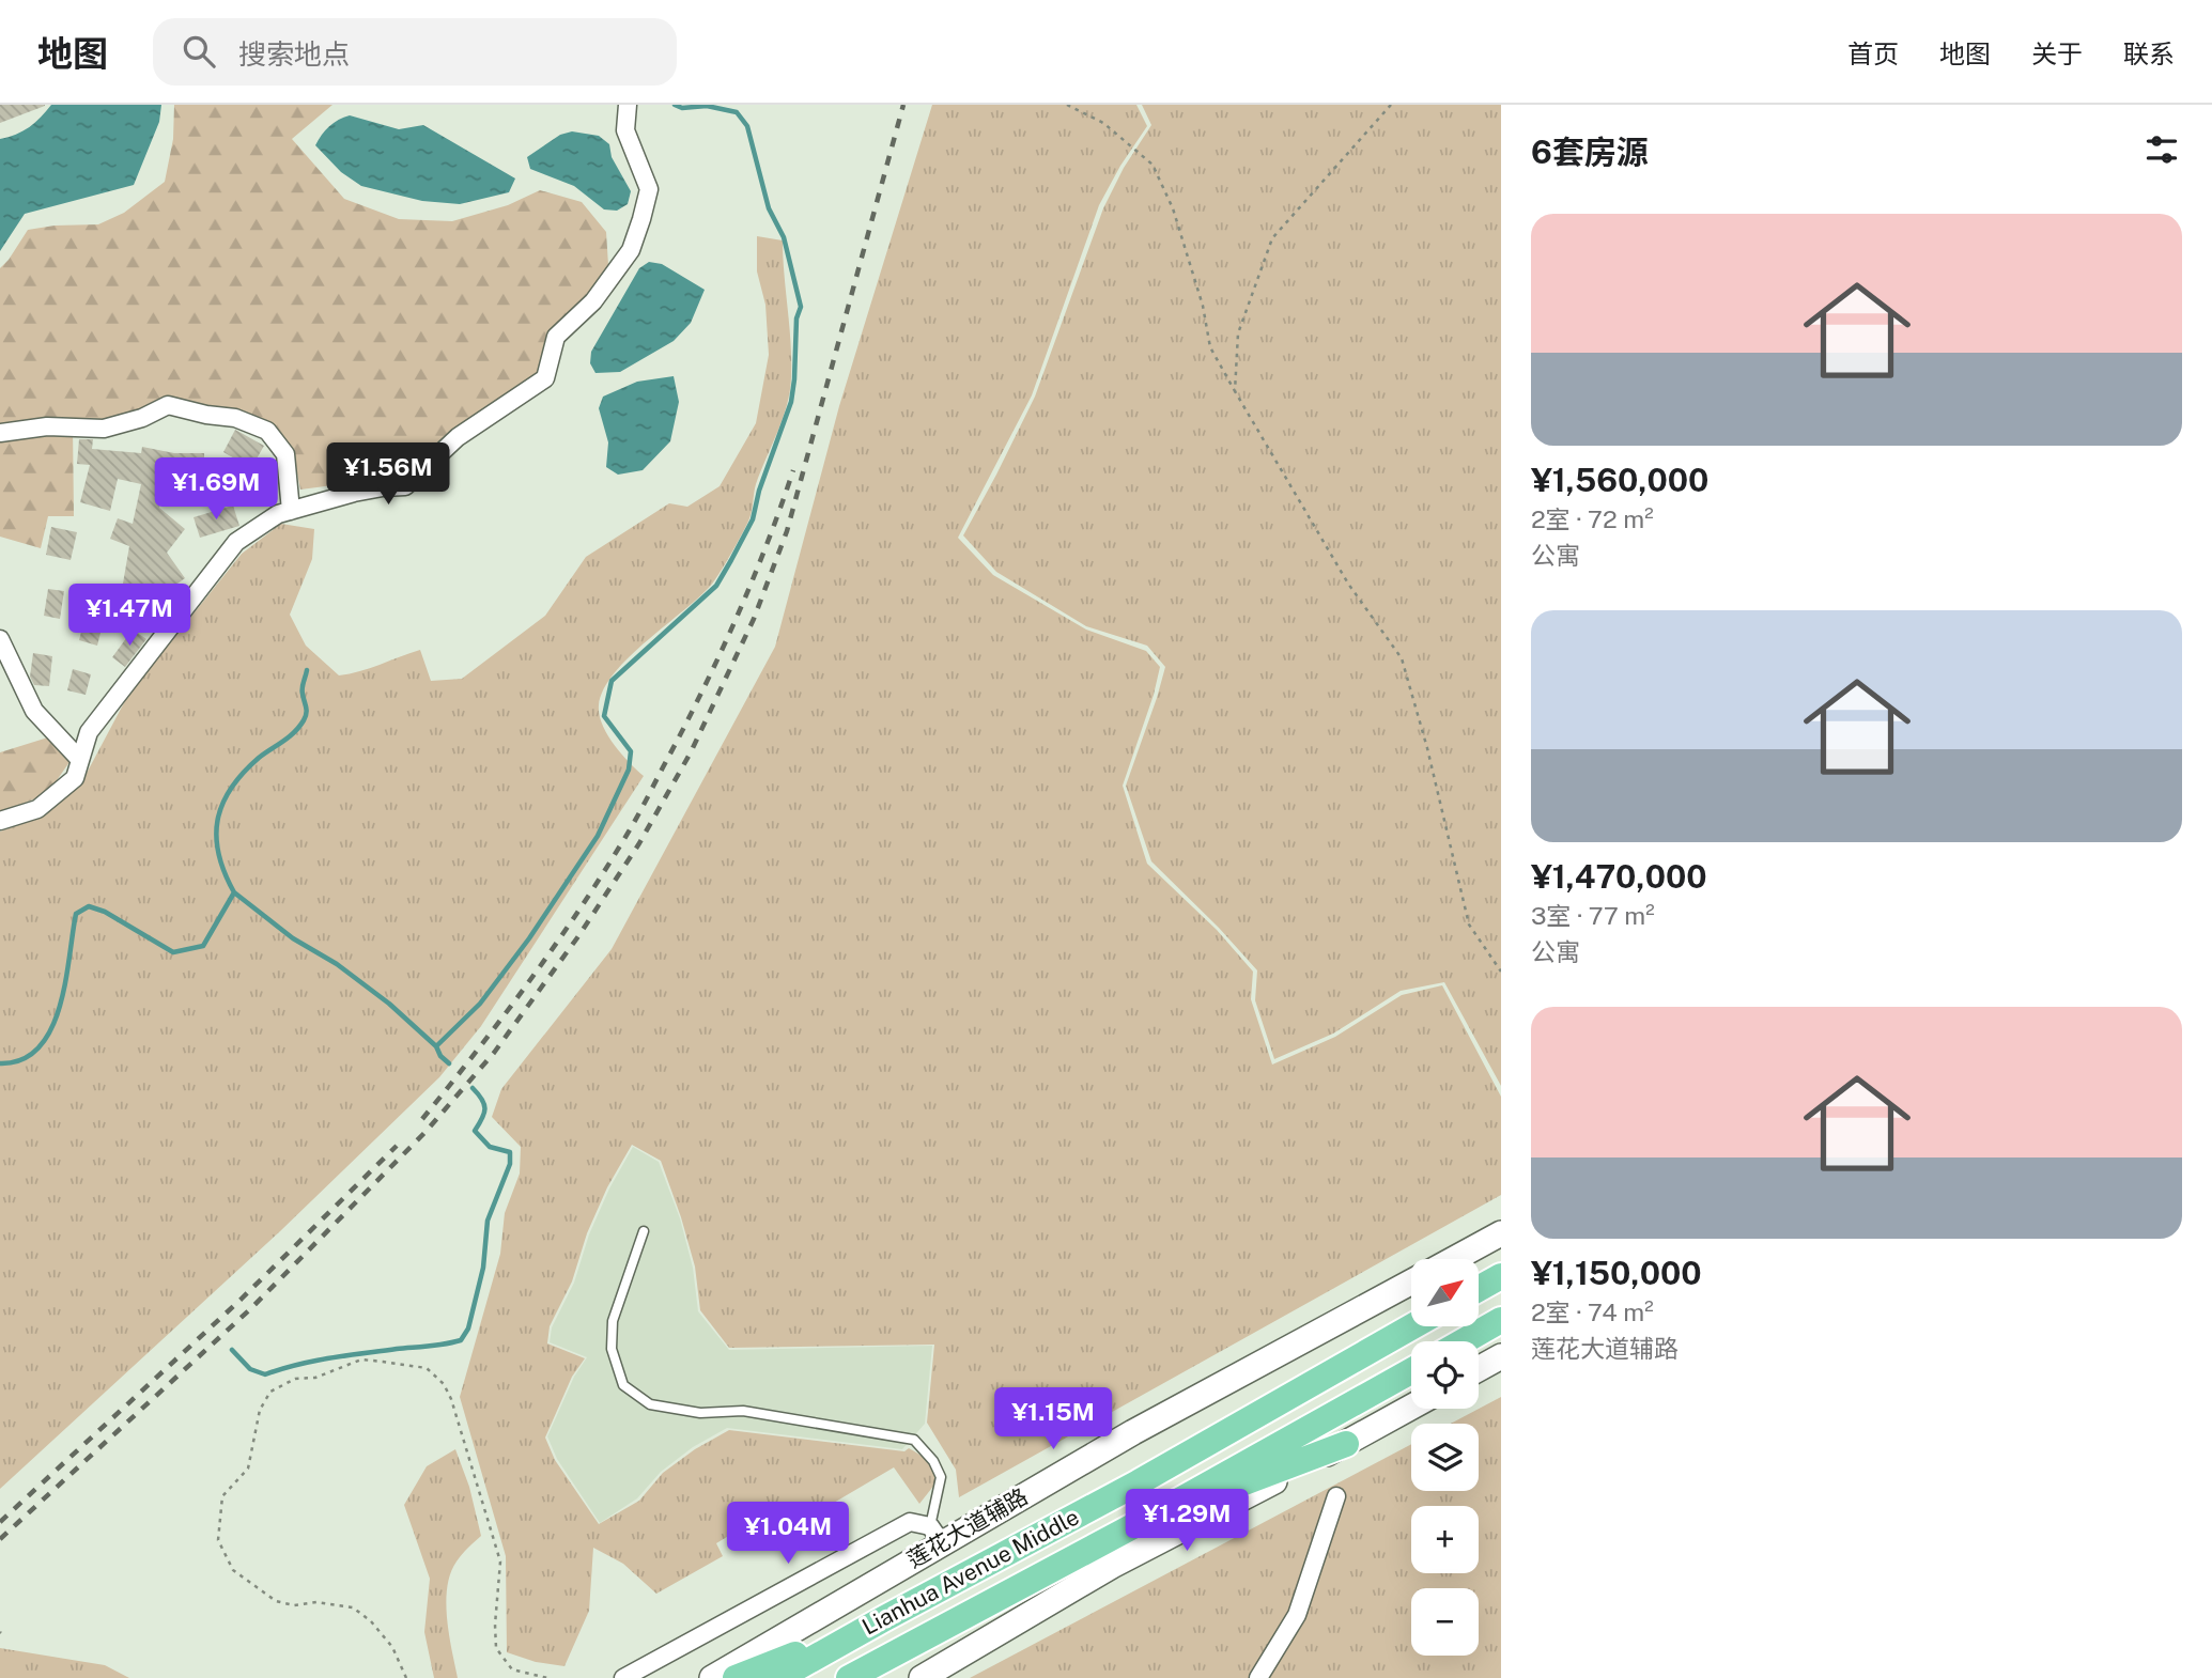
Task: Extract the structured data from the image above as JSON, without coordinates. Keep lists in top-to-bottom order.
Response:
{
  "streets": {
    "main road": ["Lianhua Avenue Middle"],
    "street": ["莲花大道辅路"]
  },
  "north": "top right",
  "page": {
    "header": "地图",
    "search": "搜索地点",
    "nav": [
      "首页",
      "地图",
      "关于",
      "联系"
    ],
    "heading": "6套房源",
    "list": [
      {
        "name": "¥1,560,000",
        "note": "2室 · 72 m² · 公寓"
      },
      {
        "name": "¥1,470,000",
        "note": "3室 · 77 m² · 公寓"
      },
      {
        "name": "¥1,150,000",
        "note": "2室 · 74 m² · 莲花大道辅路"
      }
    ],
    "price": [
      "¥1.56M",
      "¥1.69M",
      "¥1.47M",
      "¥1.15M",
      "¥1.29M",
      "¥1.04M"
    ],
    "map_buttons": ["+", "−"]
  }
}
